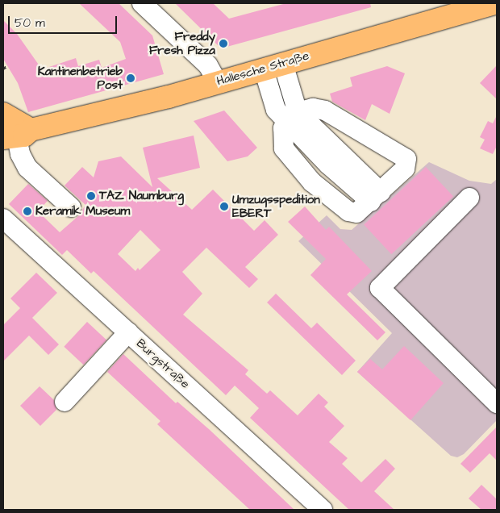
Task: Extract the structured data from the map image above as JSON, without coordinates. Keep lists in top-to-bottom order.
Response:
{
  "streets": {
    "main road": ["Hallesche Straße"],
    "street": ["Burgstraße"]
  },
  "places": [
    "Freddy Fresh Pizza",
    "Kantinenbetrieb Post",
    "TAZ Naumburg",
    "Umzugsspedition EBERT",
    "Keramik Museum"
  ],
  "scale_bar": "50 m"
}
